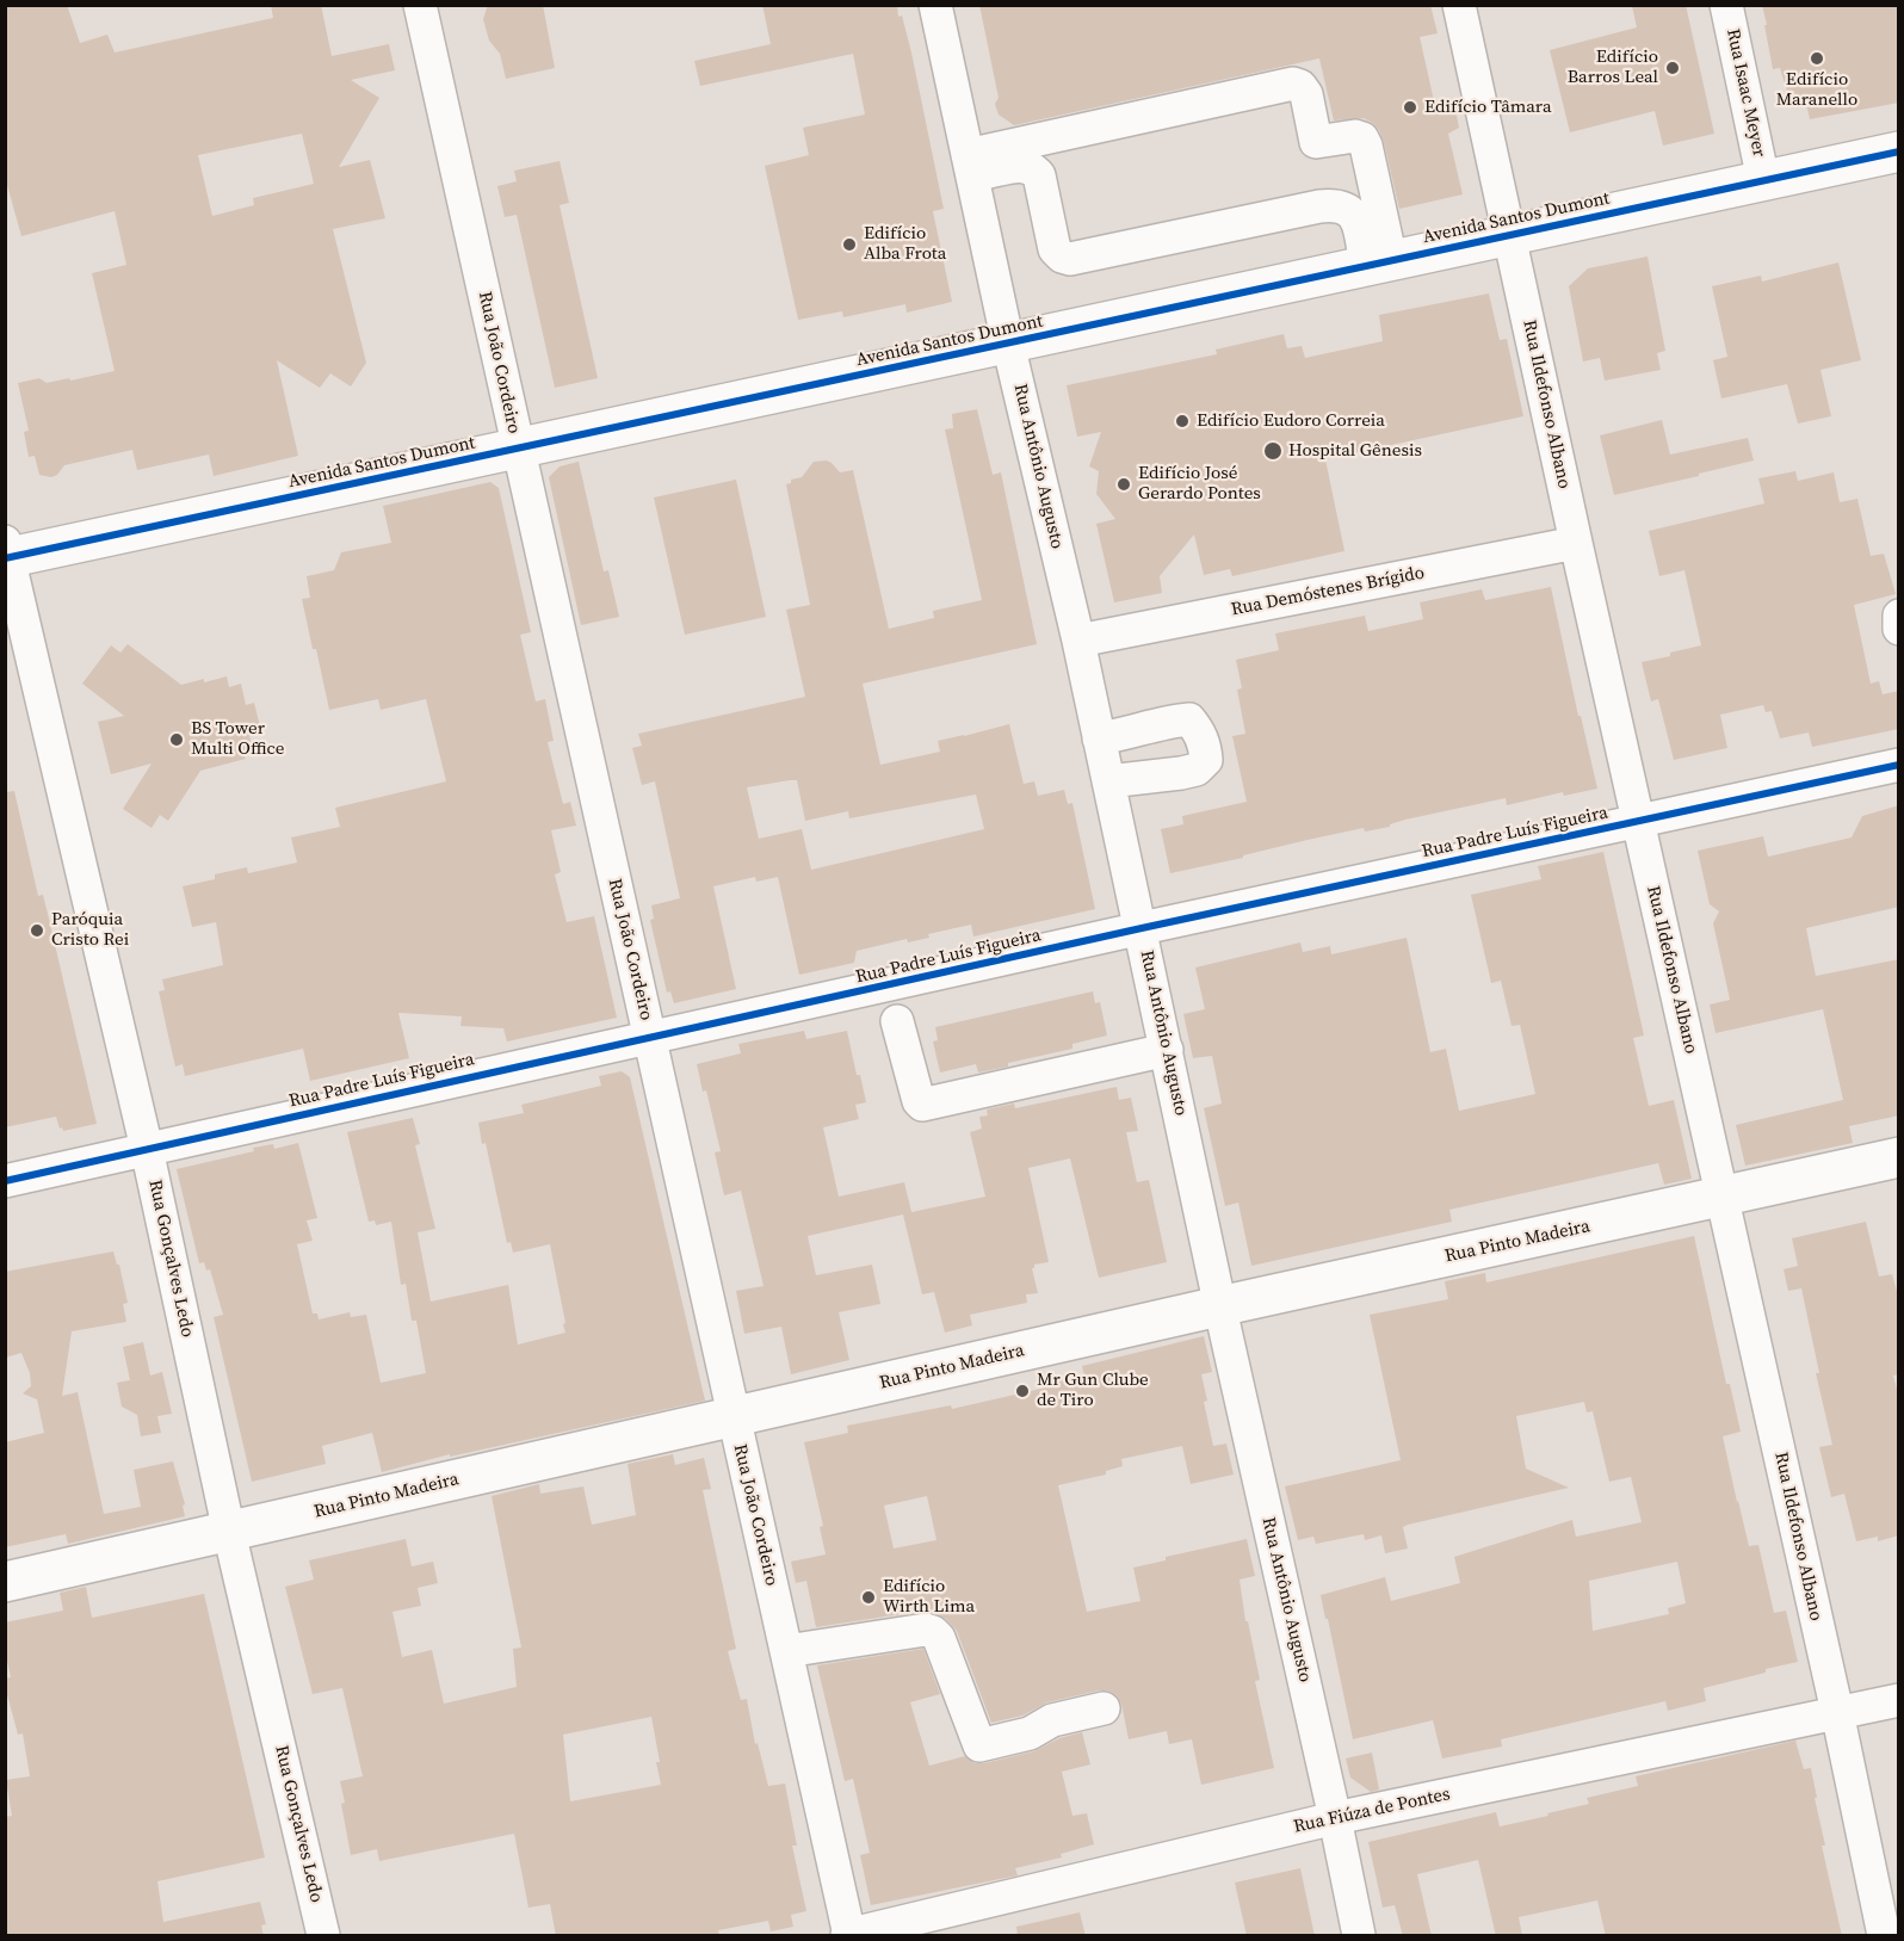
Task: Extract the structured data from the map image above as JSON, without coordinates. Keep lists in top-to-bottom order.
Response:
{
  "streets": {
    "main road": ["Avenida Santos Dumont", "Rua Pinto Madeira"],
    "street": [
      "Rua Isaac Meyer",
      "Rua João Cordeiro",
      "Rua Ildefonso Albano",
      "Rua Antônio Augusto",
      "Rua Demóstenes Brígido",
      "Rua Padre Luís Figueira",
      "Rua Gonçalves Ledo",
      "Rua Fiúza de Pontes"
    ]
  },
  "crossings": [
    ["Rua Isaac Meyer", "Avenida Santos Dumont"],
    ["Avenida Santos Dumont", "Rua João Cordeiro"],
    ["Avenida Santos Dumont", "Rua Ildefonso Albano"],
    ["Avenida Santos Dumont", "Rua Antônio Augusto"],
    ["Avenida Santos Dumont", "Rua Gonçalves Ledo"],
    ["Rua João Cordeiro", "Rua Padre Luís Figueira"],
    ["Rua João Cordeiro", "Rua Pinto Madeira"],
    ["Rua João Cordeiro", "Rua Fiúza de Pontes"],
    ["Rua Ildefonso Albano", "Rua Demóstenes Brígido"],
    ["Rua Ildefonso Albano", "Rua Padre Luís Figueira"],
    ["Rua Ildefonso Albano", "Rua Pinto Madeira"],
    ["Rua Ildefonso Albano", "Rua Fiúza de Pontes"],
    ["Rua Antônio Augusto", "Rua Demóstenes Brígido"],
    ["Rua Antônio Augusto", "Rua Padre Luís Figueira"],
    ["Rua Antônio Augusto", "Rua Pinto Madeira"],
    ["Rua Antônio Augusto", "Rua Fiúza de Pontes"],
    ["Rua Padre Luís Figueira", "Rua Gonçalves Ledo"],
    ["Rua Pinto Madeira", "Rua Gonçalves Ledo"]
  ],
  "places": [
    "Edifício Maranello",
    "Edifício Barros Leal",
    "Edifício Tâmara",
    "Edifício Alba Frota",
    "Edifício Eudoro Correia",
    "Hospital Gênesis",
    "Edifício José Gerardo Pontes",
    "BS Tower Multi Office",
    "Paróquia Cristo Rei",
    "Mr Gun Clube de Tiro",
    "Edifício Wirth Lima"
  ]
}
